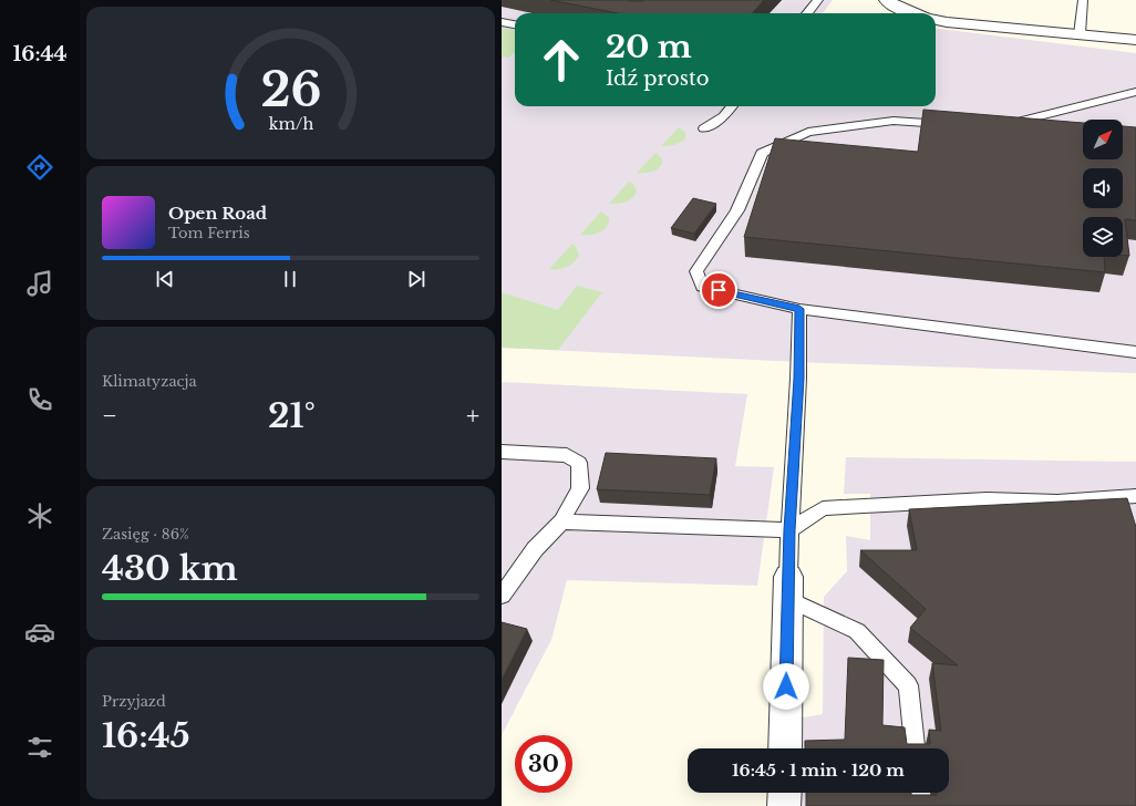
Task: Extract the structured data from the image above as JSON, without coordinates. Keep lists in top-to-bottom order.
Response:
{
  "north": "top right",
  "page": {
    "tabs": "16:44",
    "turn": ["20 m", "Idź prosto"],
    "song": ["Open Road", "Tom Ferris"],
    "tile": [
      "Klimatyzacja",
      ["Zasięg · 86%", "430 km"],
      ["Przyjazd", "16:45"]
    ],
    "heat": ["−", "21°", "+"],
    "limit": "30",
    "trip": "16:45 · 1 min · 120 m",
    "gauge": ["26", "km/h"]
  }
}
